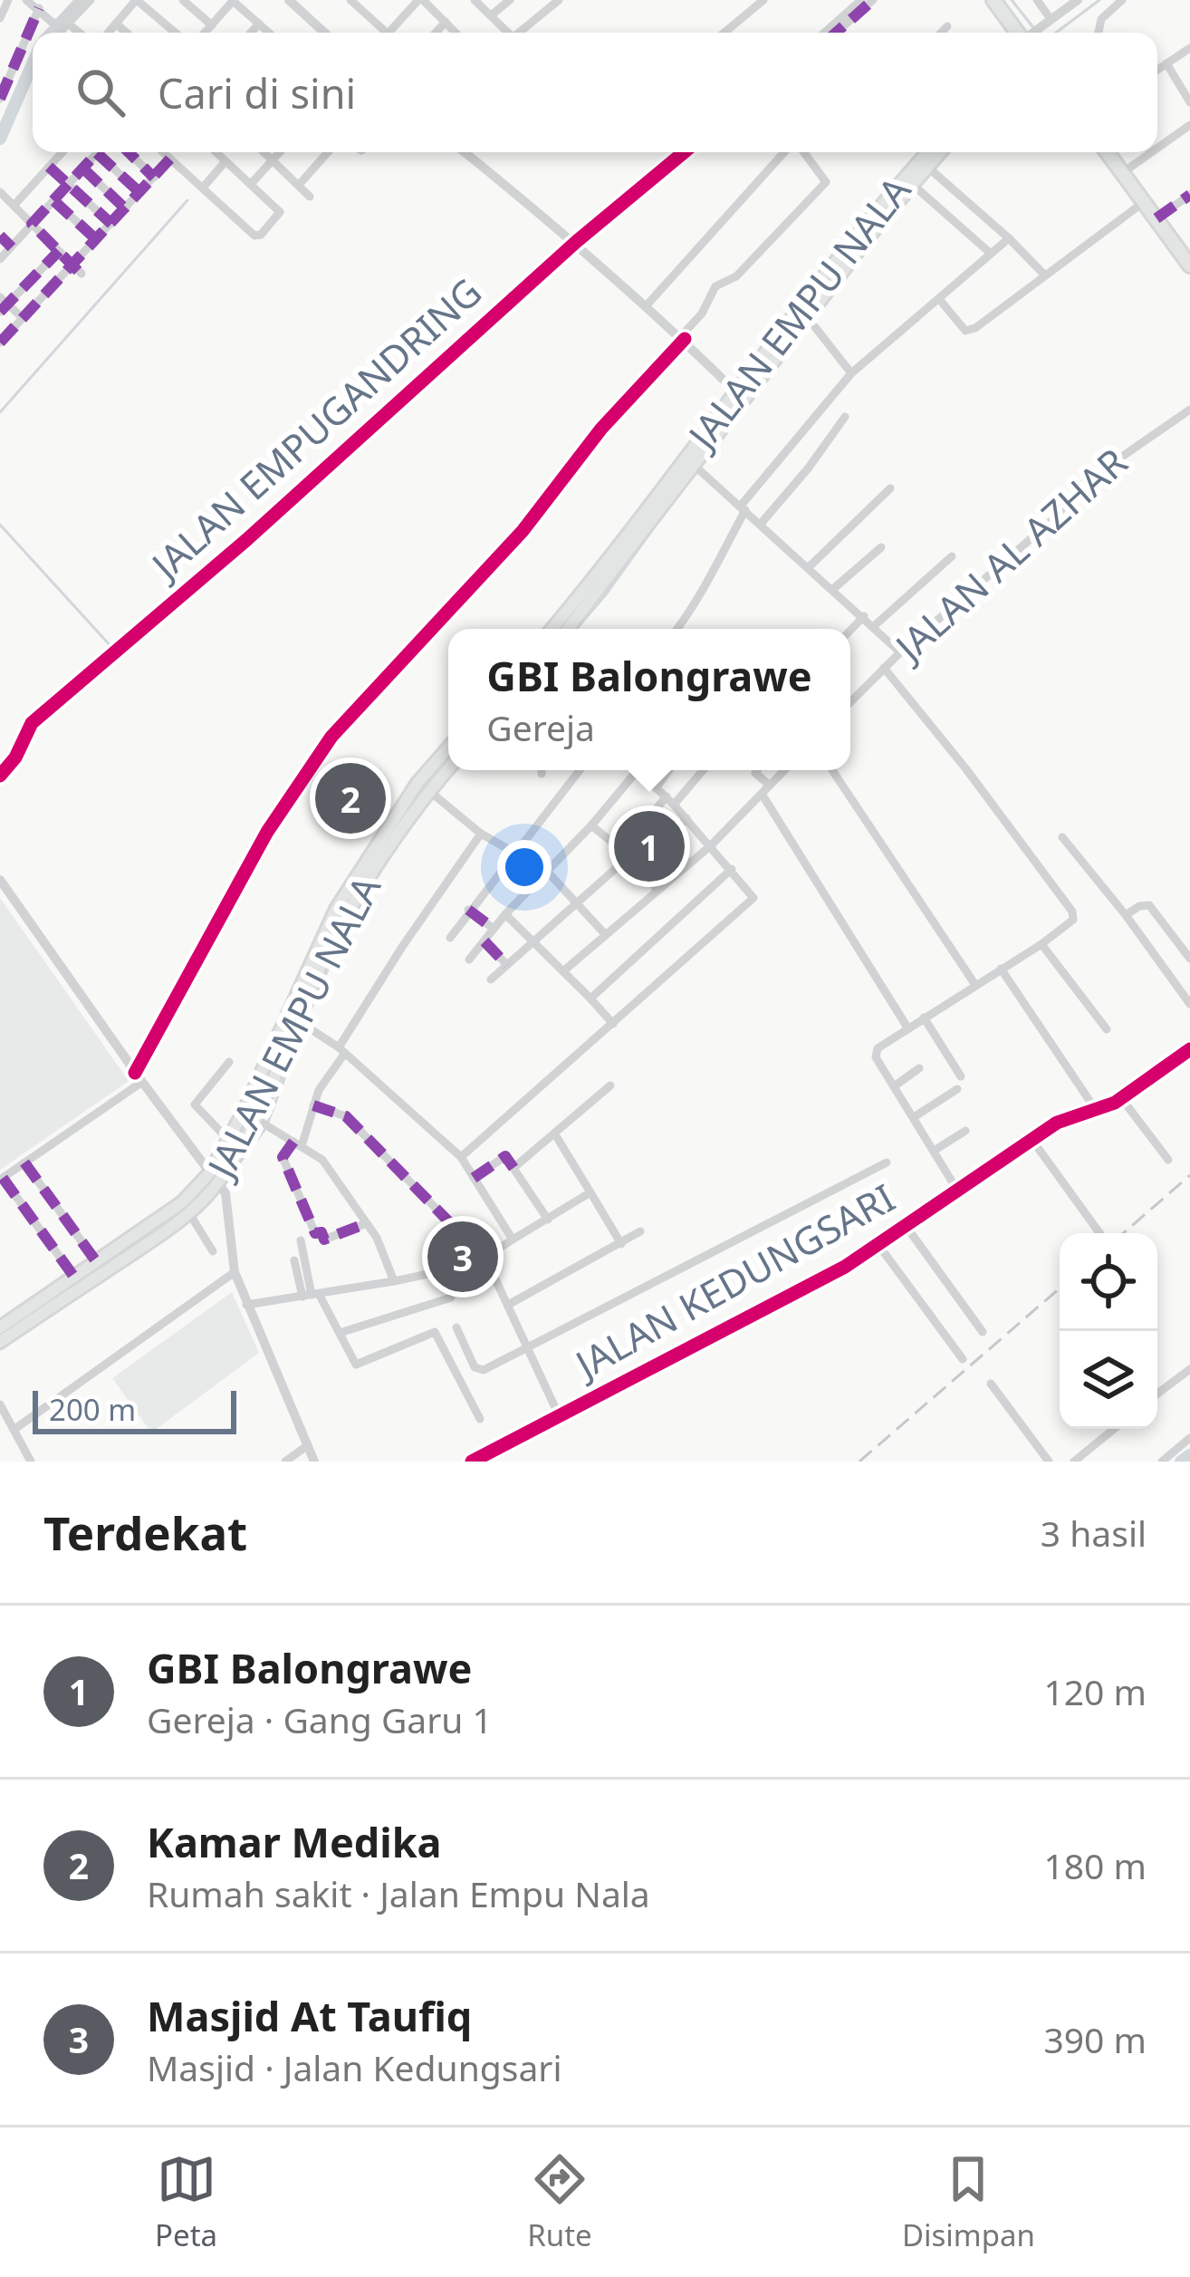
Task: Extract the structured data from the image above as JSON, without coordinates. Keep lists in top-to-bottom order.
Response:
{
  "streets": {
    "main road": ["JALAN EMPU NALA"],
    "street": ["JALAN EMPUGANDRING", "JALAN AL AZHAR", "JALAN KEDUNGSARI"]
  },
  "scale_bar": "200 m",
  "page": {
    "search": "Cari di sini",
    "popup": ["GBI Balongrawe", "Gereja"],
    "pins": ["2", "1", "3"],
    "scale": "200 m",
    "heading": ["Terdekat", "3 hasil"],
    "list": [
      {
        "mark": "1",
        "name": "GBI Balongrawe",
        "note": "Gereja · Gang Garu 1",
        "value": "120 m"
      },
      {
        "mark": "2",
        "name": "Kamar Medika",
        "note": "Rumah sakit · Jalan Empu Nala",
        "value": "180 m"
      },
      {
        "mark": "3",
        "name": "Masjid At Taufiq",
        "note": "Masjid · Jalan Kedungsari",
        "value": "390 m"
      }
    ],
    "nav": ["Peta", "Rute", "Disimpan"]
  }
}
